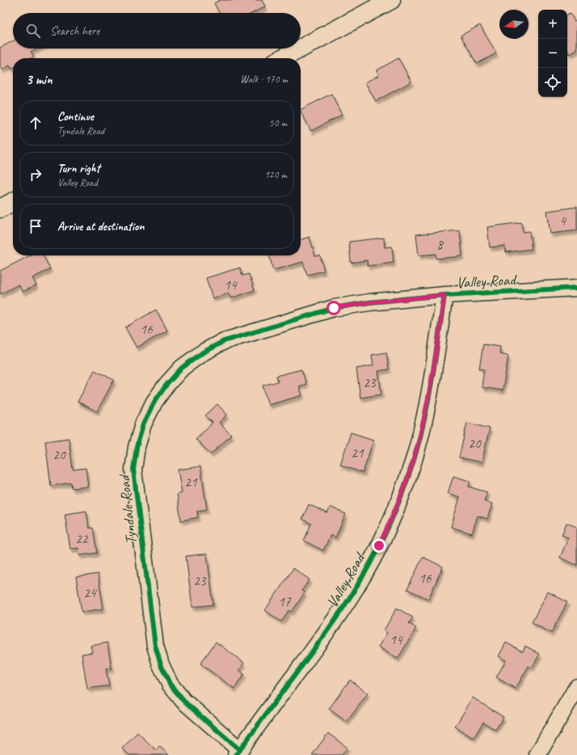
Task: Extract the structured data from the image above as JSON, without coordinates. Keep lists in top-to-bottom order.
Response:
{
  "streets": {
    "street": ["Valley Road", "Tyndale Road"]
  },
  "crossings": [
    ["Valley Road", "Tyndale Road"]
  ],
  "house_numbers": [
    "4",
    "8",
    "14",
    "16",
    "23",
    "20",
    "21",
    "20",
    "21",
    "22",
    "16",
    "23",
    "24",
    "17",
    "14"
  ],
  "north": "left",
  "page": {
    "map_buttons": ["+", "−"],
    "search": "Search here",
    "heading": ["3 min", "Walk · 170 m"],
    "list": [
      ["Continue", "Tyndale Road", "50 m"],
      ["Turn right", "Valley Road", "120 m"],
      "Arrive at destination"
    ]
  }
}
